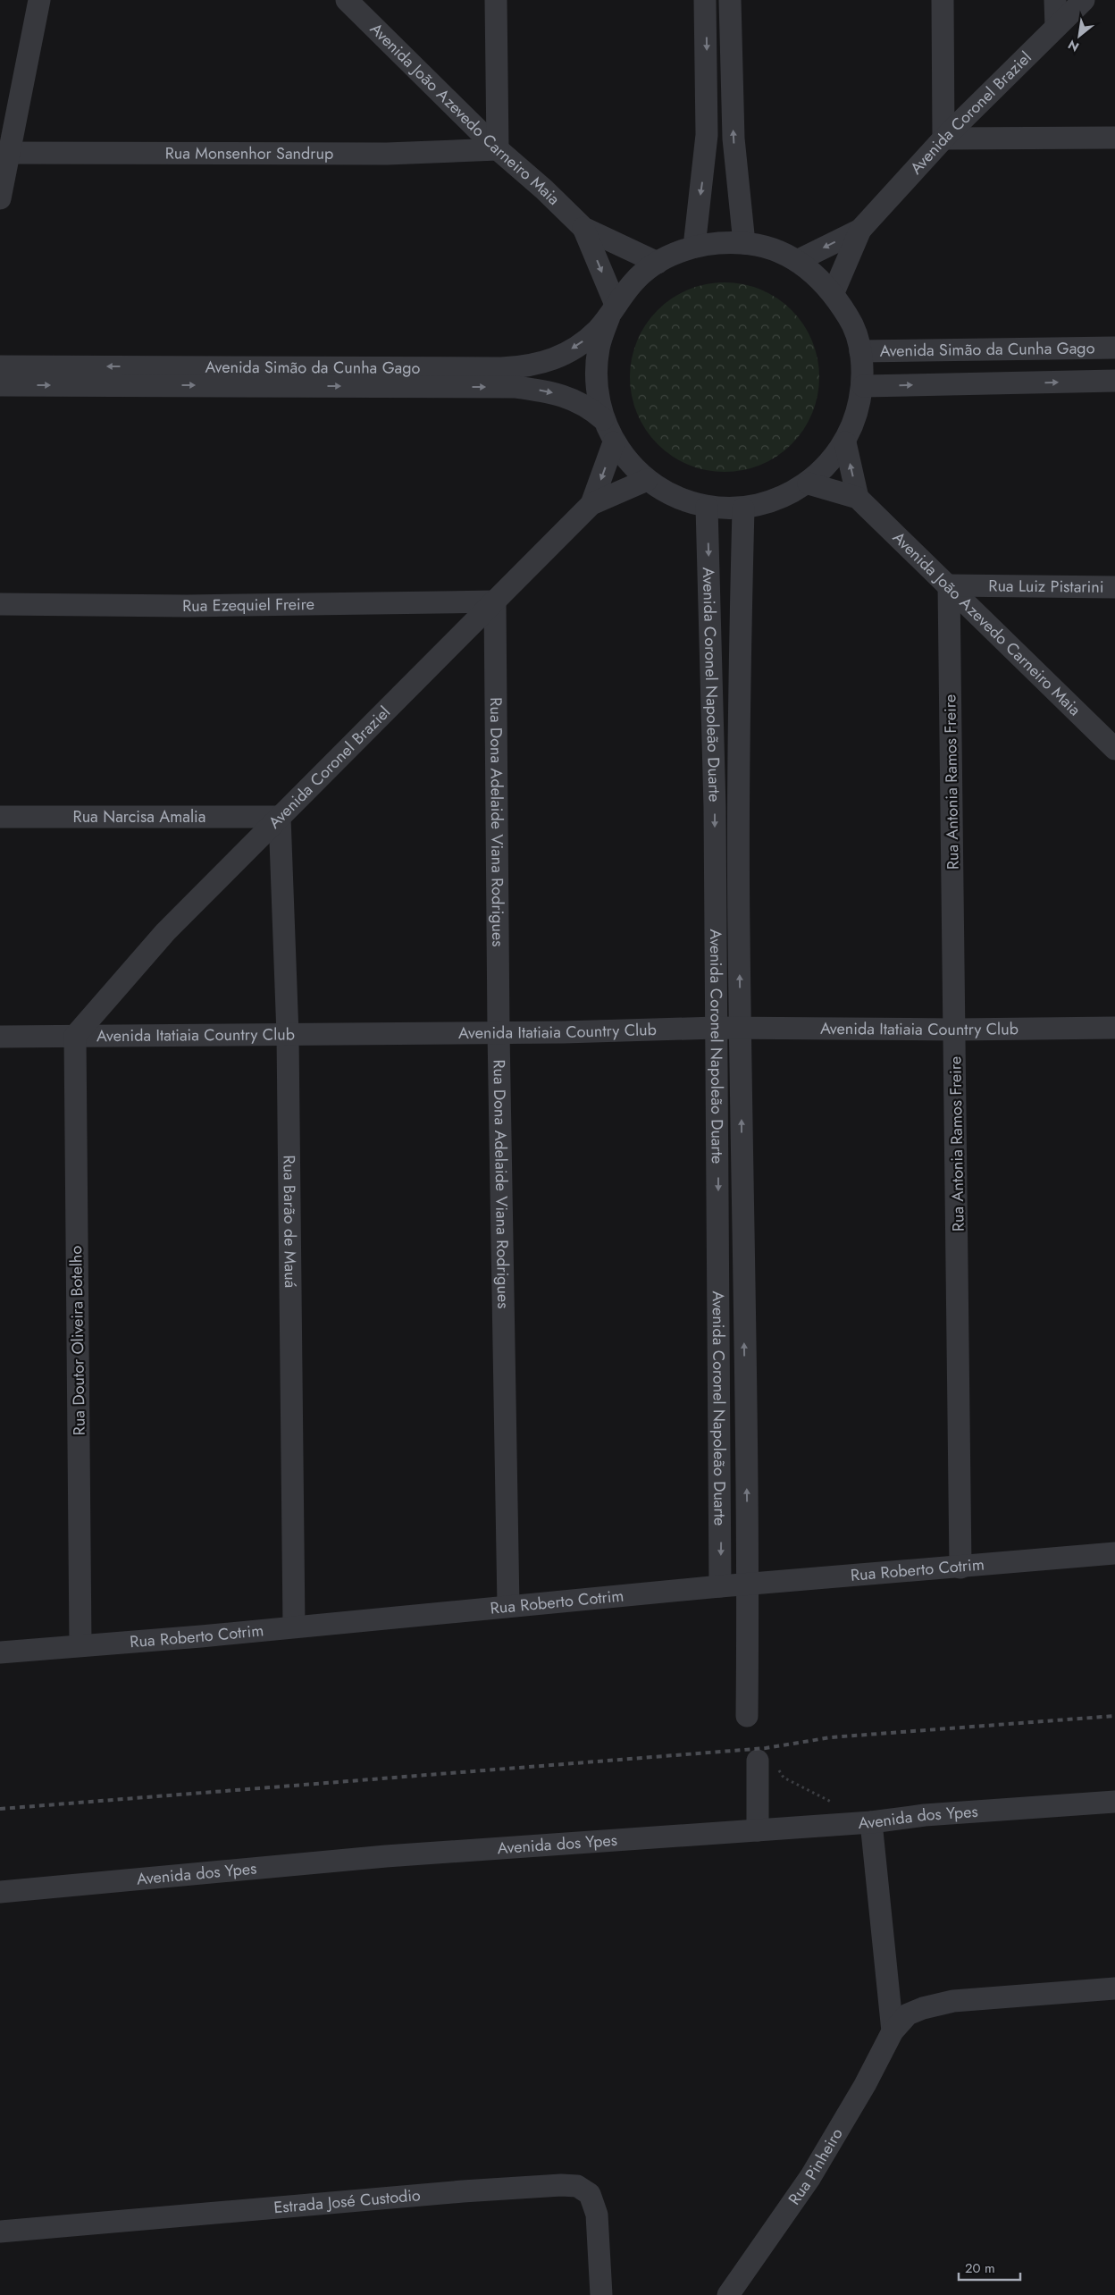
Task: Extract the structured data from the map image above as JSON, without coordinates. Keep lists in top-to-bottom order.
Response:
{
  "streets": {
    "street": [
      "Avenida Coronel Braziel",
      "Avenida João Azevedo Carneiro Maia",
      "Rua Monsenhor Sandrup",
      "Avenida Simão da Cunha Gago",
      "Rua Luiz Pistarini",
      "Rua Ezequiel Freire",
      "Avenida Coronel Napoleão Duarte",
      "Rua Antonia Ramos Freire",
      "Rua Narcisa Amalia",
      "Rua Dona Adelaide Viana Rodrigues",
      "Avenida Itatiaia Country Club",
      "Rua Barão de Mauá",
      "Rua Doutor Oliveira Botelho",
      "Rua Roberto Cotrim",
      "Avenida dos Ypes",
      "Rua Pinheiro",
      "Estrada José Custodio"
    ]
  },
  "crossings": [
    ["Avenida Coronel Braziel", "Rua Ezequiel Freire"],
    ["Avenida Coronel Braziel", "Rua Narcisa Amalia"],
    ["Avenida Coronel Braziel", "Rua Dona Adelaide Viana Rodrigues"],
    ["Avenida Coronel Braziel", "Avenida Itatiaia Country Club"],
    ["Avenida Coronel Braziel", "Rua Barão de Mauá"],
    ["Avenida Coronel Braziel", "Rua Doutor Oliveira Botelho"],
    ["Avenida João Azevedo Carneiro Maia", "Rua Monsenhor Sandrup"],
    ["Avenida João Azevedo Carneiro Maia", "Avenida Simão da Cunha Gago"],
    ["Avenida João Azevedo Carneiro Maia", "Rua Luiz Pistarini"],
    ["Avenida João Azevedo Carneiro Maia", "Rua Antonia Ramos Freire"],
    ["Rua Luiz Pistarini", "Rua Antonia Ramos Freire"],
    ["Rua Ezequiel Freire", "Rua Dona Adelaide Viana Rodrigues"],
    ["Avenida Coronel Napoleão Duarte", "Avenida Itatiaia Country Club"],
    ["Avenida Coronel Napoleão Duarte", "Rua Roberto Cotrim"],
    ["Rua Antonia Ramos Freire", "Avenida Itatiaia Country Club"],
    ["Rua Antonia Ramos Freire", "Rua Roberto Cotrim"],
    ["Rua Narcisa Amalia", "Rua Barão de Mauá"],
    ["Rua Dona Adelaide Viana Rodrigues", "Avenida Itatiaia Country Club"],
    ["Rua Dona Adelaide Viana Rodrigues", "Rua Roberto Cotrim"],
    ["Avenida Itatiaia Country Club", "Rua Barão de Mauá"],
    ["Avenida Itatiaia Country Club", "Rua Doutor Oliveira Botelho"],
    ["Rua Barão de Mauá", "Rua Roberto Cotrim"],
    ["Rua Doutor Oliveira Botelho", "Rua Roberto Cotrim"]
  ],
  "scale_bar": "20 m",
  "north": "bottom left"
}
